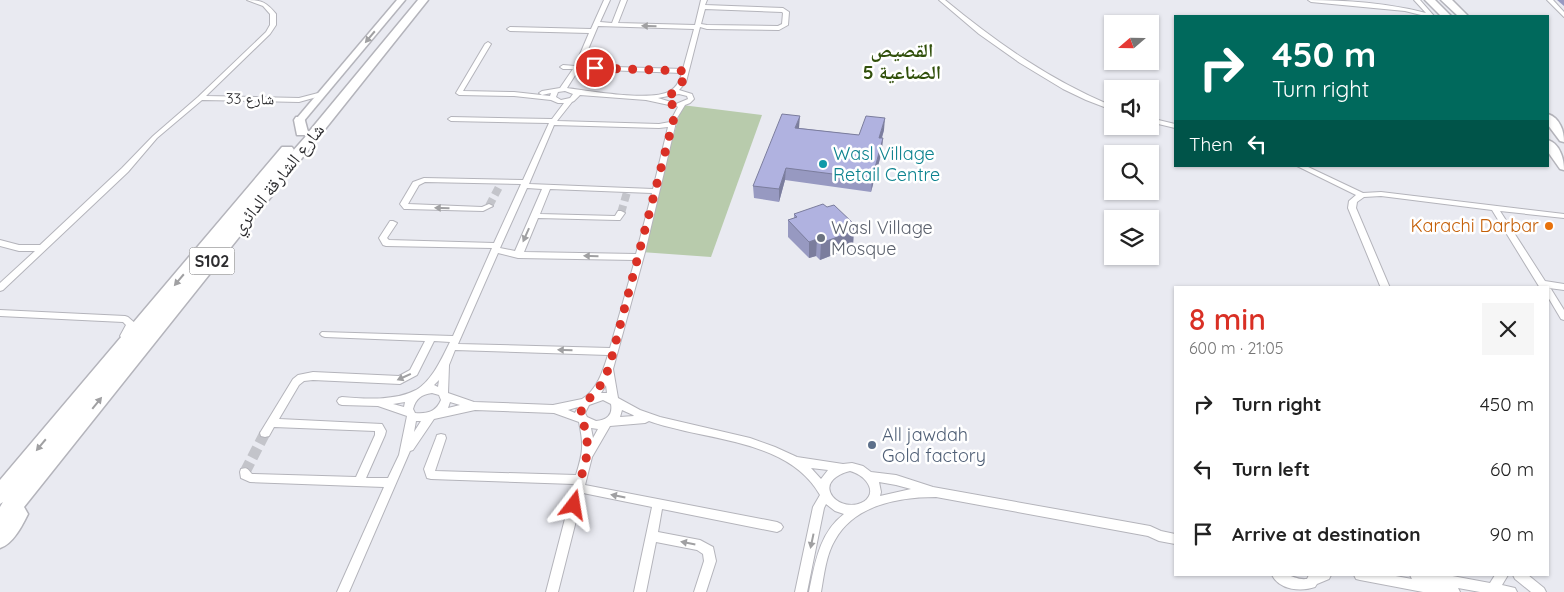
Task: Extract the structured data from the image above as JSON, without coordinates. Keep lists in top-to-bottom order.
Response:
{
  "streets": {
    "highway": ["شارع الشارقة الدائري", "S102"],
    "street": ["شارع 33"]
  },
  "districts": ["القصيص الصناعية 5"],
  "places": [
    "Wasl Village Retail Centre",
    "Karachi Darbar",
    "Wasl Village Mosque",
    "All jawdah Gold factory"
  ],
  "north": "left",
  "page": {
    "turn": ["450 m", "Turn right"],
    "then": "Then",
    "heading": ["8 min", "600 m · 21:05"],
    "list": [
      {
        "name": "Turn right",
        "value": "450 m"
      },
      {
        "name": "Turn left",
        "value": "60 m"
      },
      {
        "name": "Arrive at destination",
        "value": "90 m"
      }
    ]
  }
}
